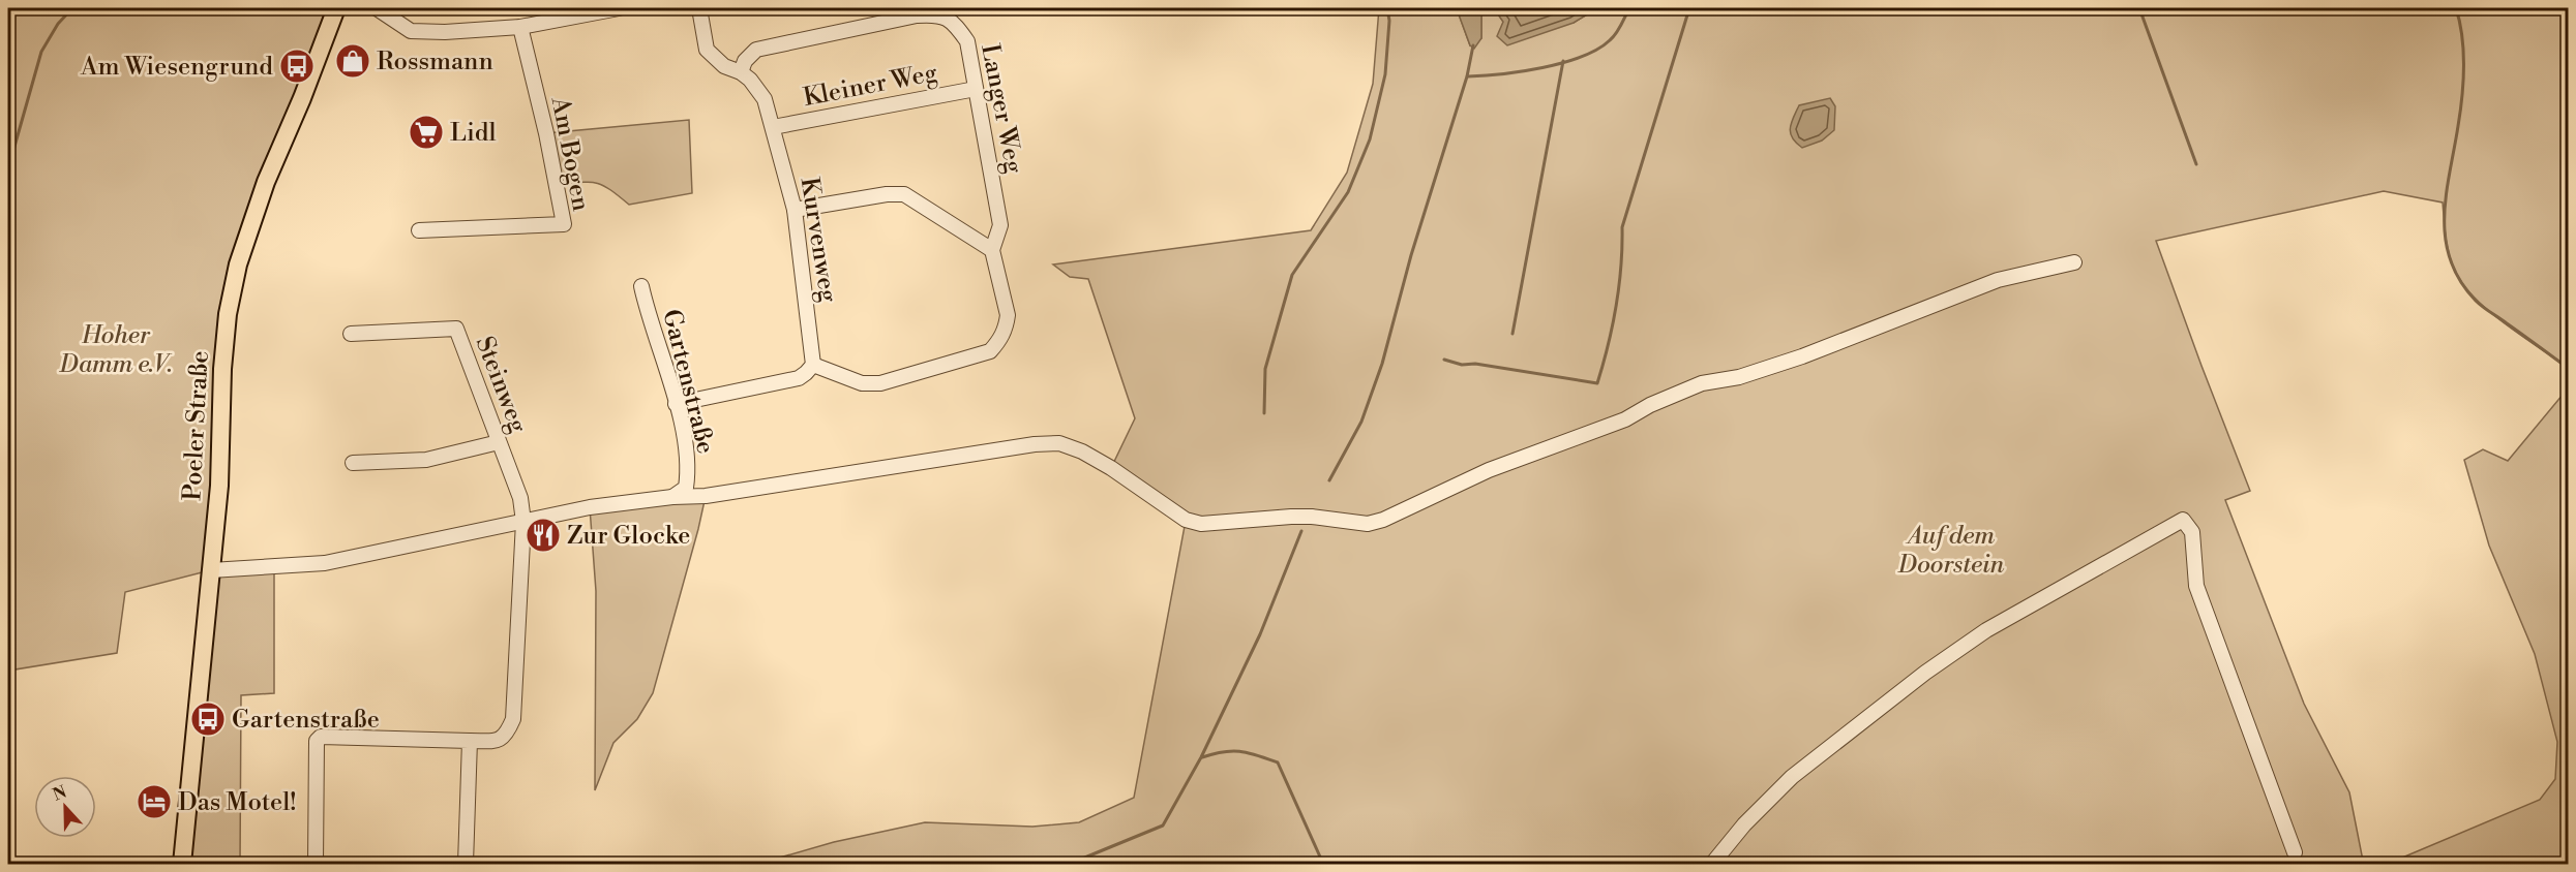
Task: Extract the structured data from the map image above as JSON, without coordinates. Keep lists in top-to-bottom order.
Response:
{
  "streets": {
    "main road": ["Poeler Straße"],
    "street": [
      "Kleiner Weg",
      "Langer Weg",
      "Am Bogen",
      "Kurvenweg",
      "Gartenstraße",
      "Steinweg"
    ]
  },
  "crossings": [
    ["Kleiner Weg", "Langer Weg"],
    ["Kleiner Weg", "Kurvenweg"],
    ["Langer Weg", "Kurvenweg"]
  ],
  "parks": ["Hoher Damm e.V.", "Auf dem Doorstein"],
  "places": {
    "shop": ["Rossmann"],
    "bus stop": ["Am Wiesengrund", "Gartenstraße"],
    "supermarket": ["Lidl"],
    "restaurant": ["Zur Glocke"],
    "hotel": ["Das Motel!"]
  },
  "north": "top"
}
